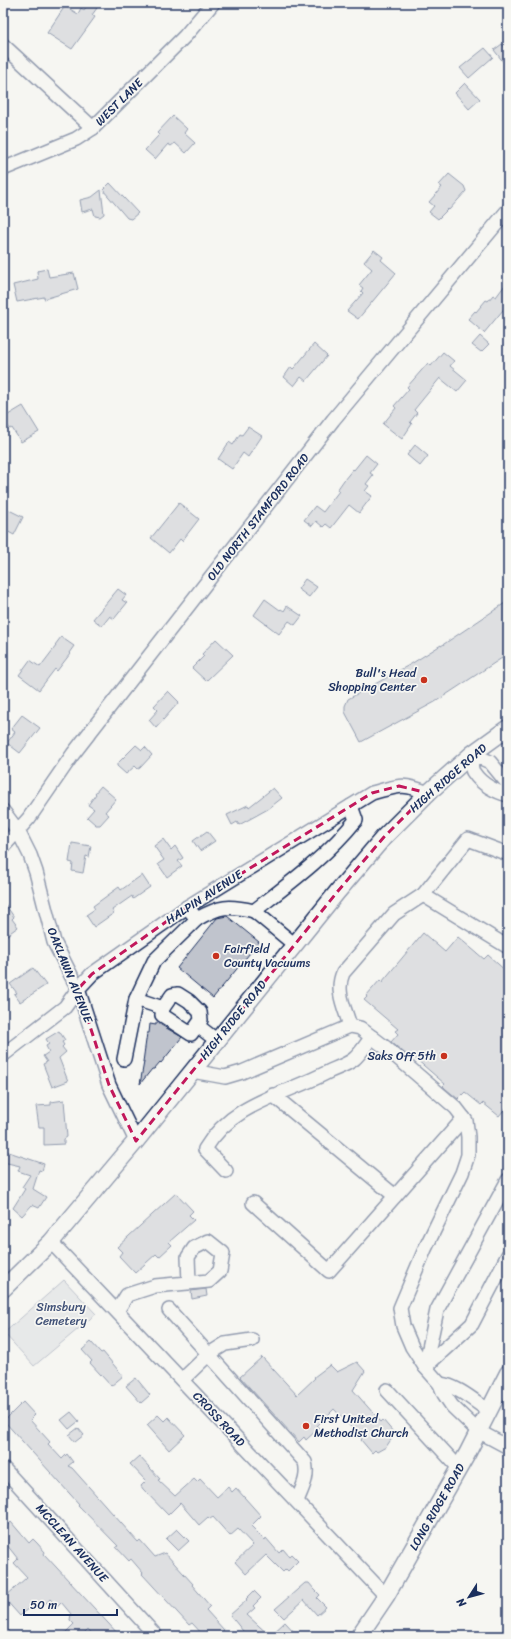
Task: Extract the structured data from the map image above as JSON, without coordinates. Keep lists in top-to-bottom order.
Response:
{
  "streets": {
    "main road": ["HIGH RIDGE ROAD", "LONG RIDGE ROAD"],
    "street": [
      "WEST LANE",
      "OLD NORTH STAMFORD ROAD",
      "HALPIN AVENUE",
      "OAKLAWN AVENUE",
      "CROSS ROAD",
      "MCCLEAN AVENUE"
    ]
  },
  "crossings": [
    ["OLD NORTH STAMFORD ROAD", "OAKLAWN AVENUE"],
    ["HIGH RIDGE ROAD", "HALPIN AVENUE"],
    ["HIGH RIDGE ROAD", "OAKLAWN AVENUE"],
    ["HIGH RIDGE ROAD", "CROSS ROAD"],
    ["HALPIN AVENUE", "OAKLAWN AVENUE"],
    ["CROSS ROAD", "LONG RIDGE ROAD"]
  ],
  "parks": ["Simsbury Cemetery"],
  "places": [
    "Bull's Head Shopping Center",
    "Fairfield County Vacuums",
    "Saks Off 5th",
    "First United Methodist Church"
  ],
  "scale_bar": "50 m",
  "north": "bottom left"
}
